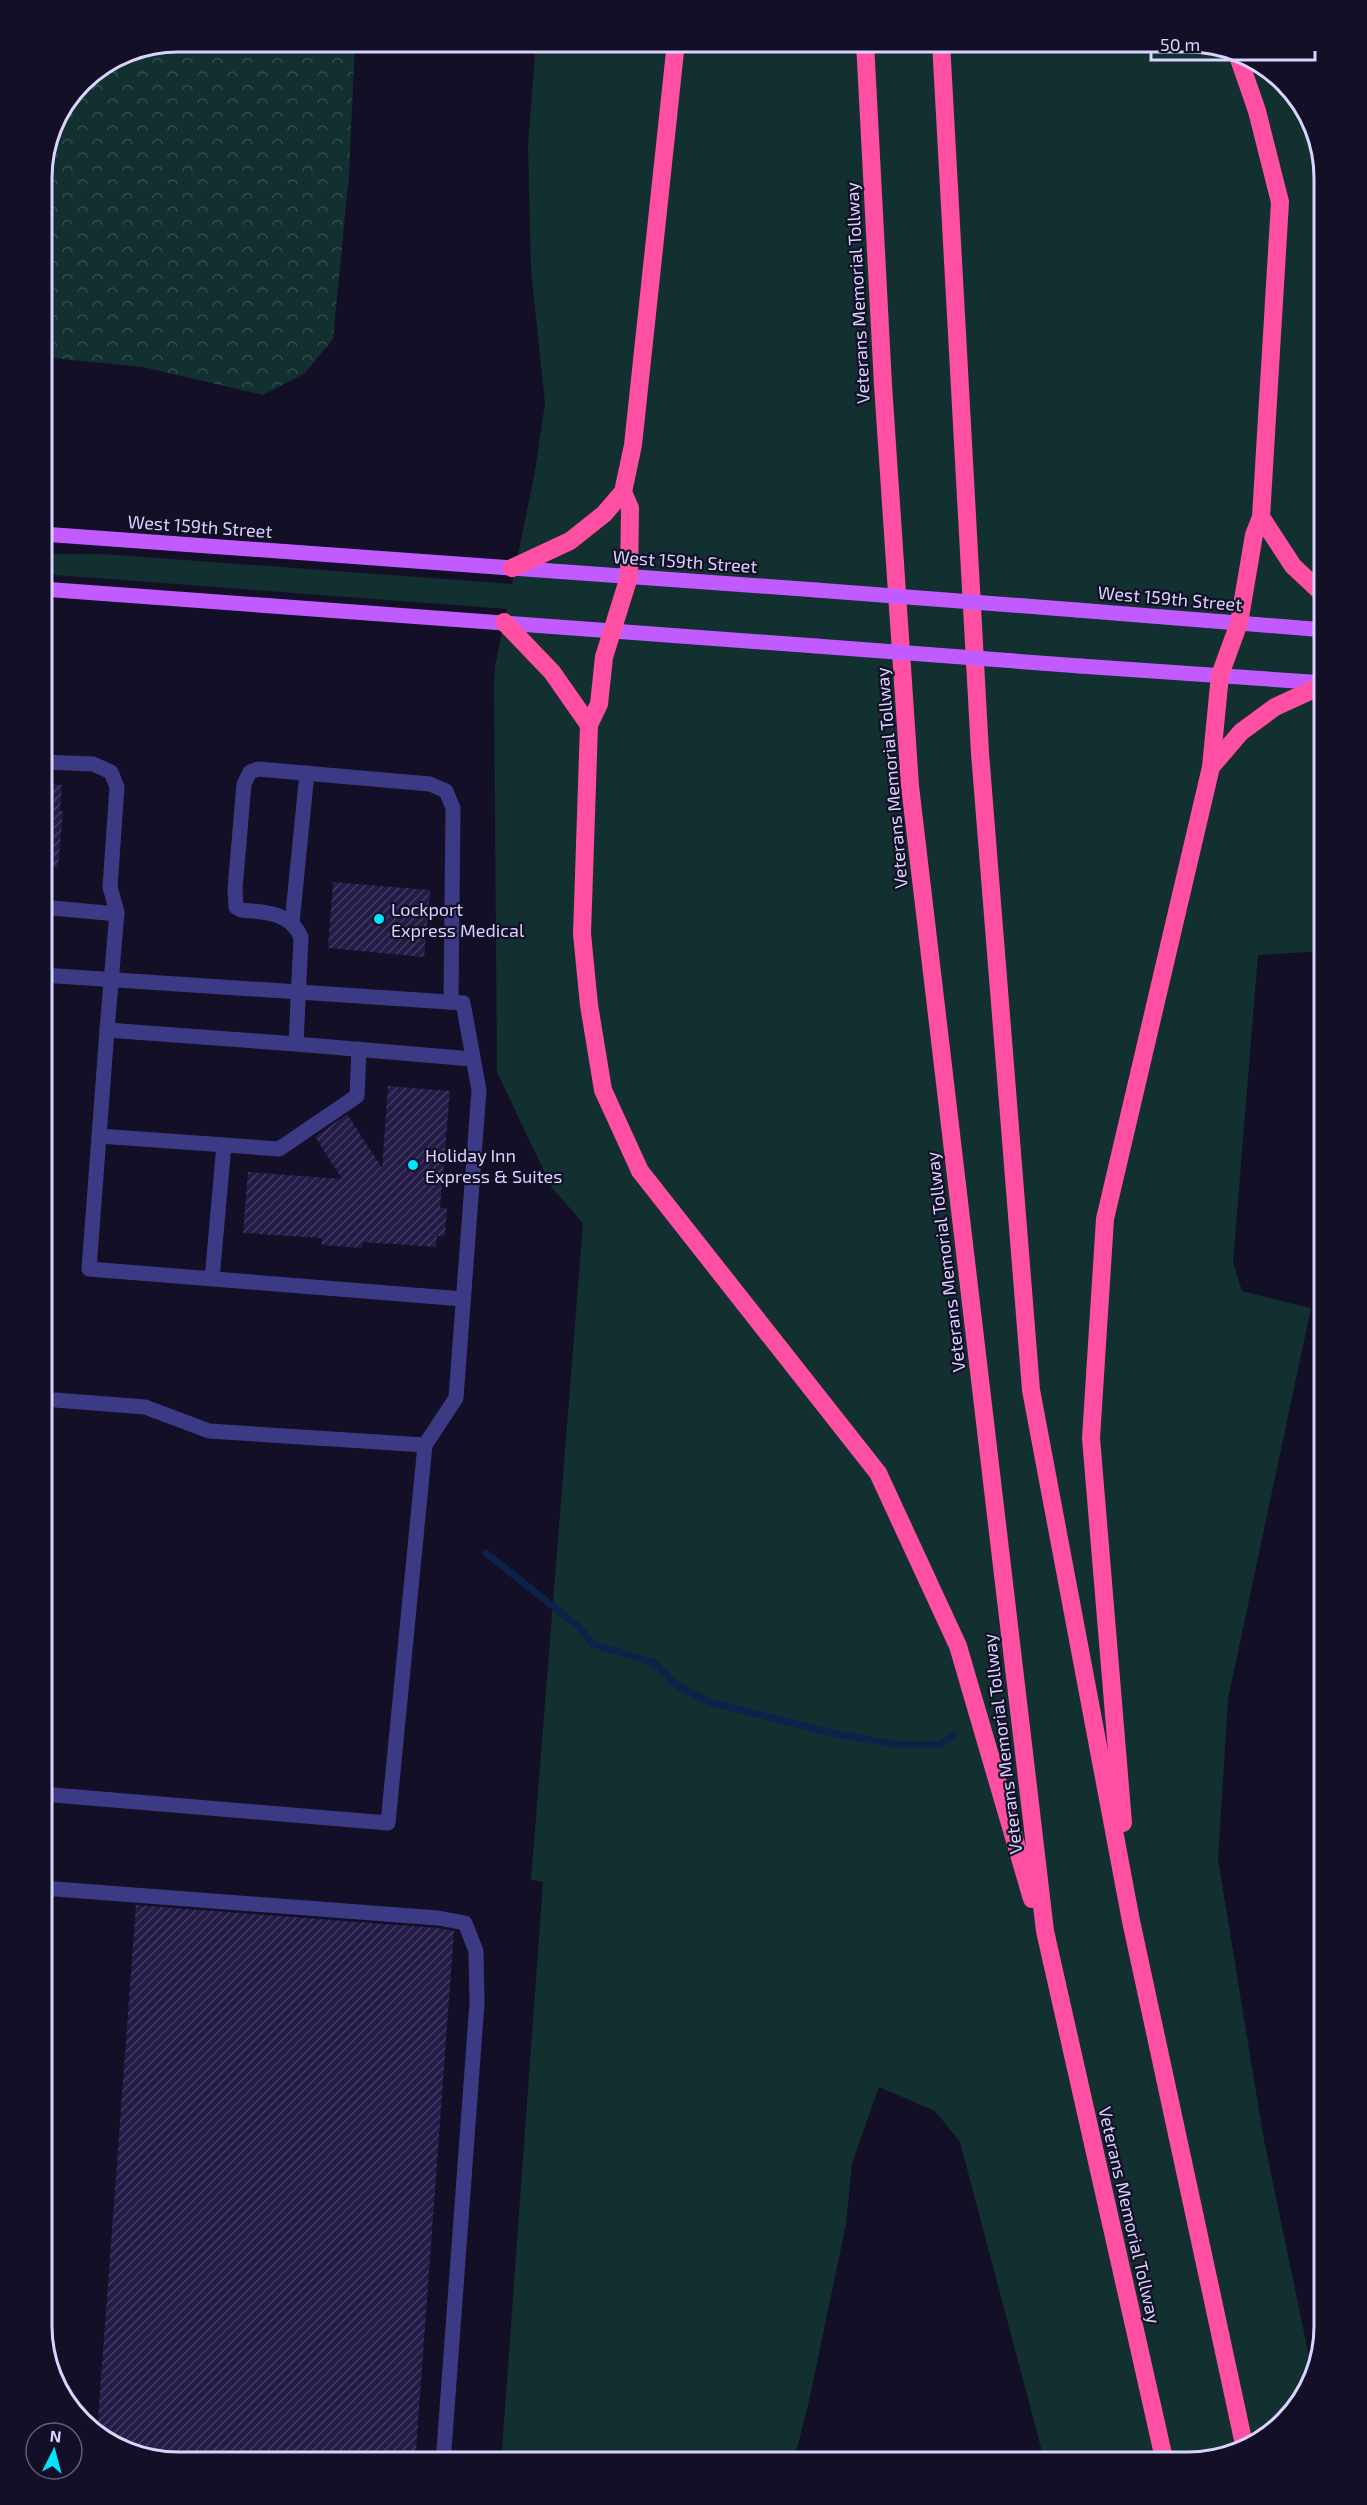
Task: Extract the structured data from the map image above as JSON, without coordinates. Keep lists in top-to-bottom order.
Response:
{
  "streets": {
    "highway": ["Veterans Memorial Tollway"],
    "main road": ["West 159th Street"]
  },
  "places": ["Lockport Express Medical", "Holiday Inn Express & Suites"],
  "scale_bar": "50 m",
  "north": "top"
}
